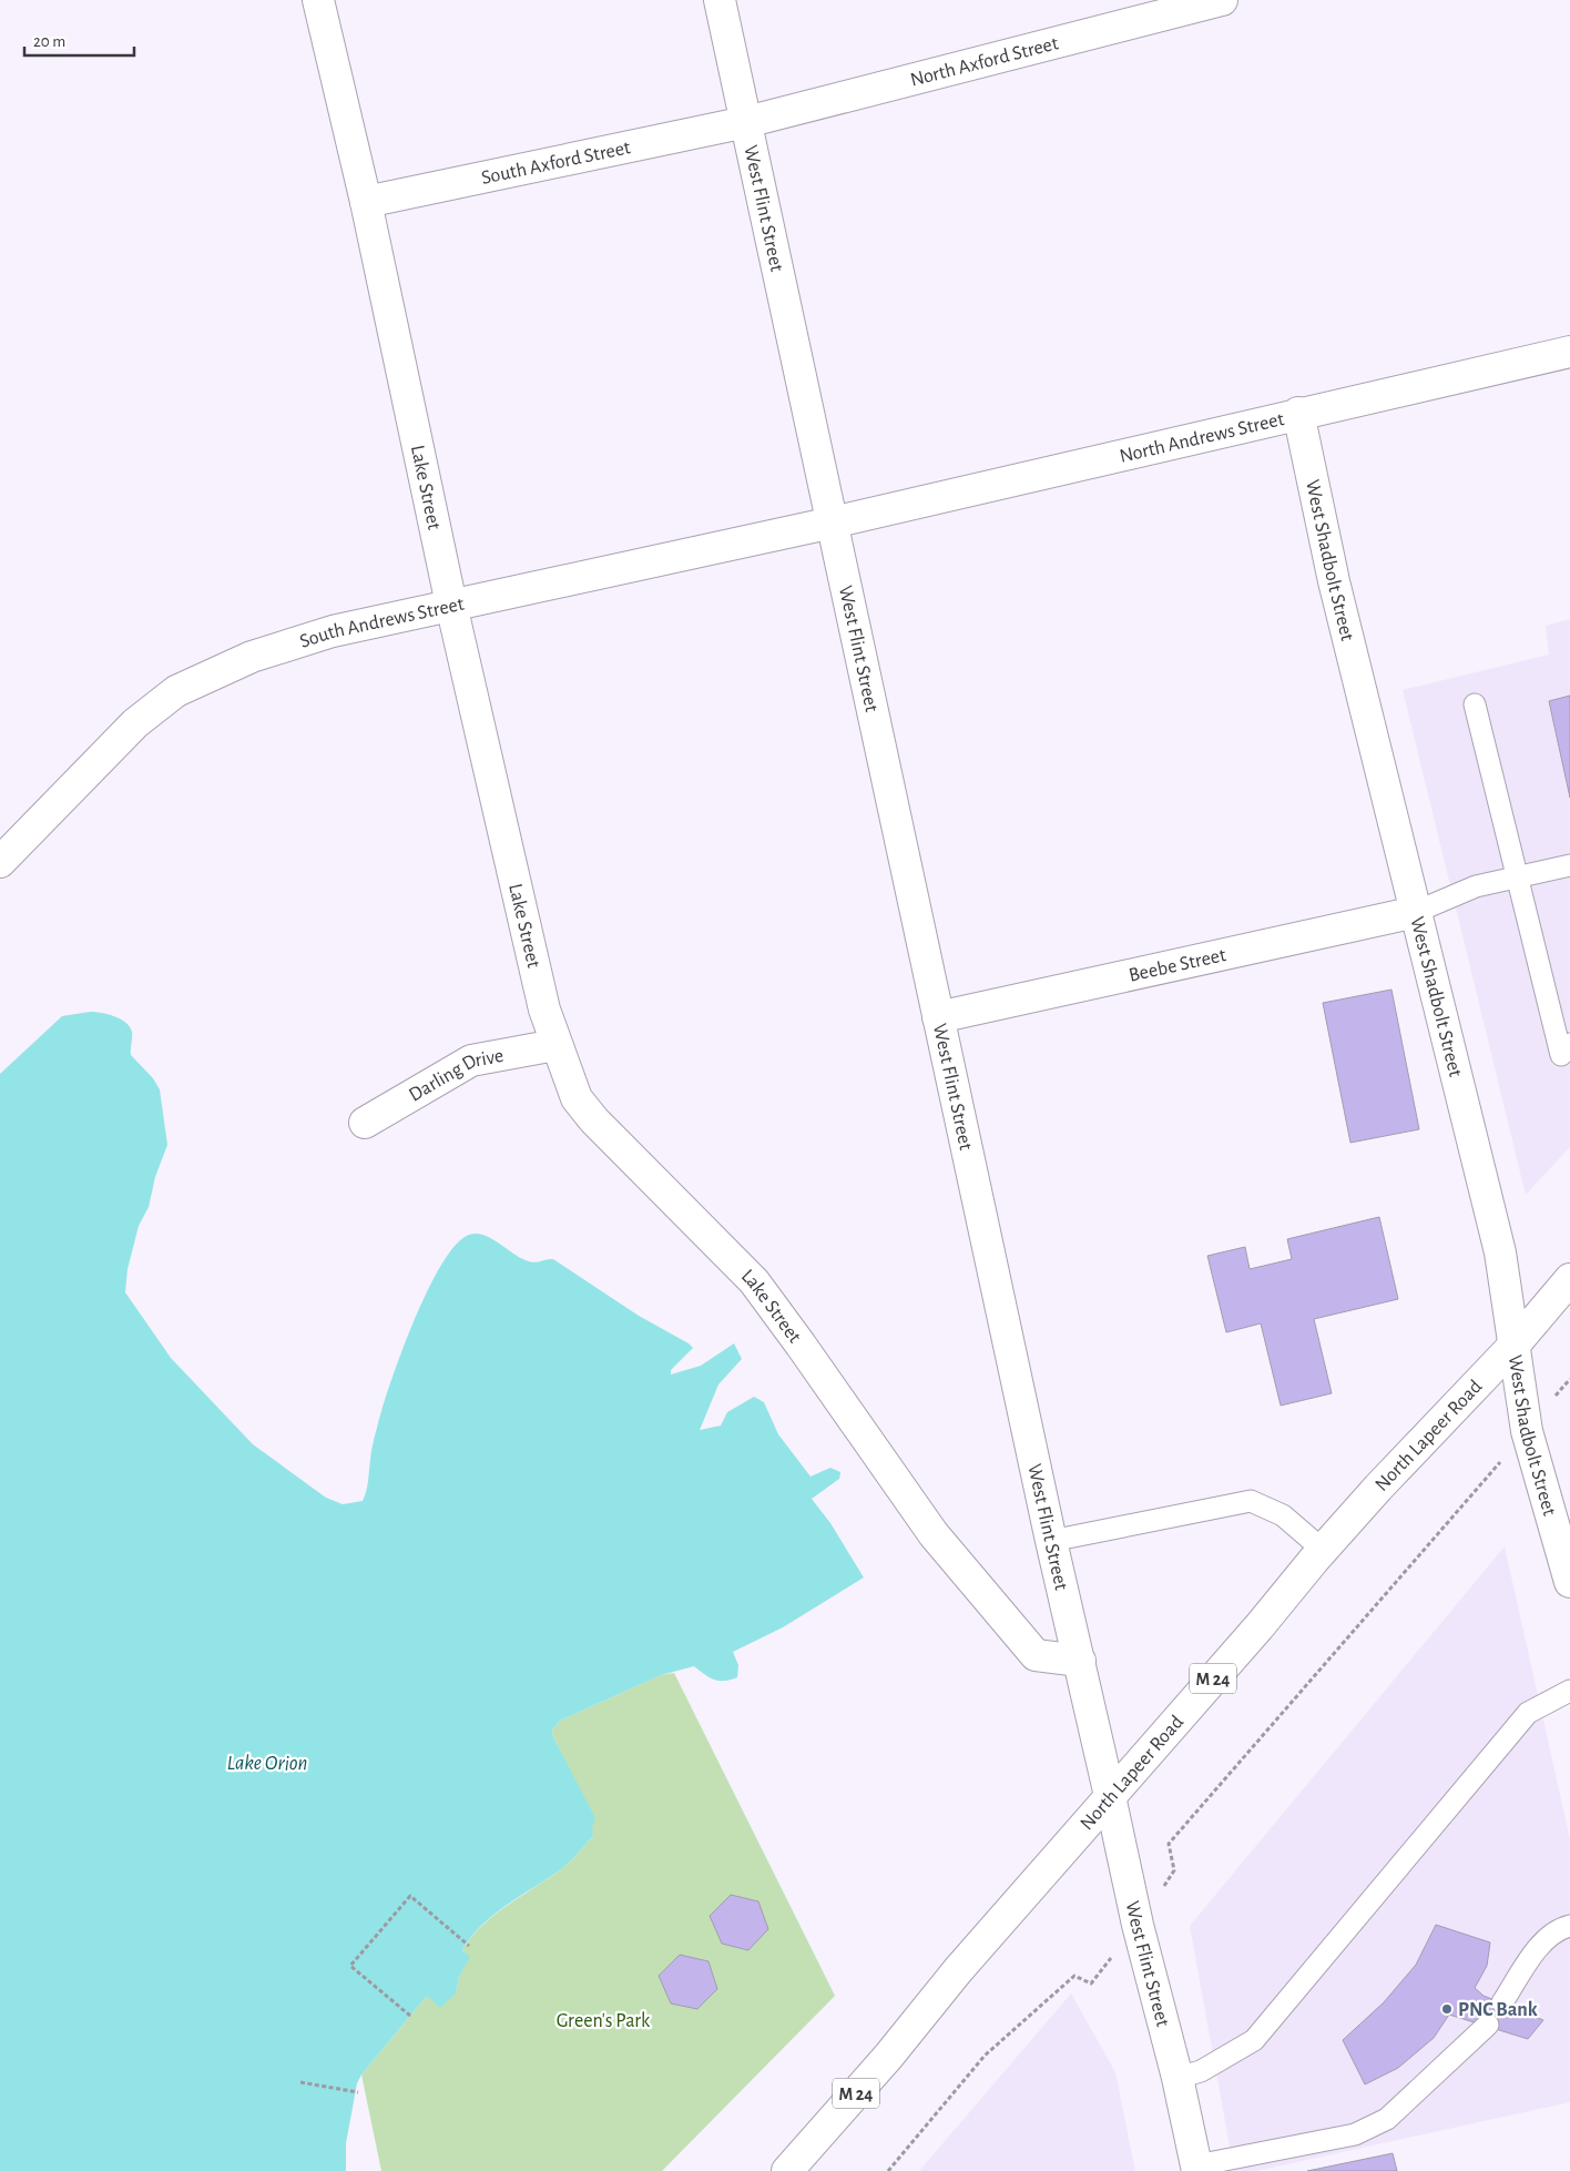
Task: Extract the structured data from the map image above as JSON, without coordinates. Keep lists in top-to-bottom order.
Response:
{
  "streets": {
    "street": [
      "North Axford Street",
      "South Axford Street",
      "West Flint Street",
      "North Andrews Street",
      "Lake Street",
      "West Shadbolt Street",
      "South Andrews Street",
      "Beebe Street",
      "Darling Drive",
      "North Lapeer Road",
      "M 24"
    ]
  },
  "crossings": [
    ["North Axford Street", "South Axford Street"],
    ["North Axford Street", "West Flint Street"],
    ["South Axford Street", "West Flint Street"],
    ["South Axford Street", "Lake Street"],
    ["West Flint Street", "North Andrews Street"],
    ["West Flint Street", "Lake Street"],
    ["West Flint Street", "South Andrews Street"],
    ["West Flint Street", "Beebe Street"],
    ["West Flint Street", "North Lapeer Road"],
    ["North Andrews Street", "West Shadbolt Street"],
    ["North Andrews Street", "South Andrews Street"],
    ["Lake Street", "South Andrews Street"],
    ["Lake Street", "Darling Drive"],
    ["West Shadbolt Street", "Beebe Street"],
    ["West Shadbolt Street", "North Lapeer Road"]
  ],
  "water": ["Lake Orion"],
  "parks": ["Green's Park"],
  "places": ["PNC Bank"],
  "scale_bar": "20 m"
}
